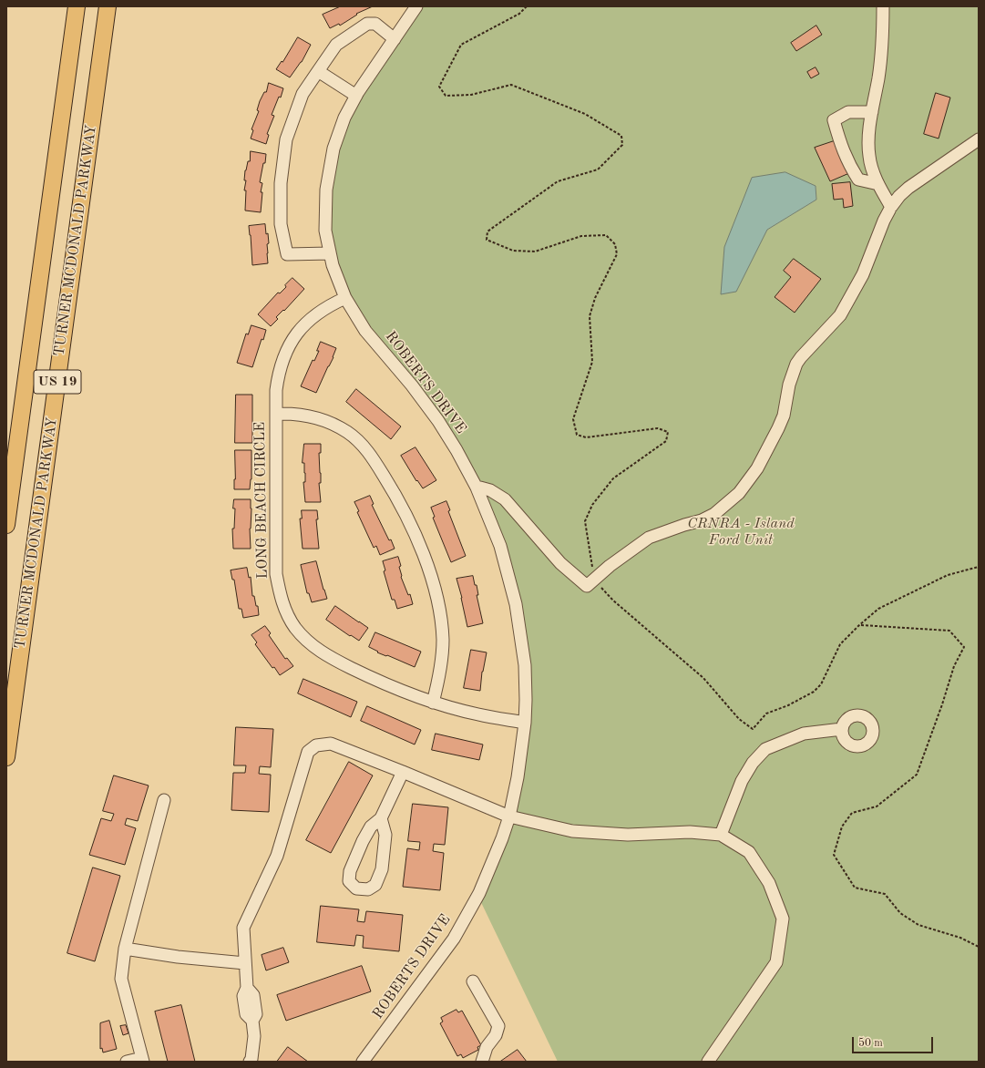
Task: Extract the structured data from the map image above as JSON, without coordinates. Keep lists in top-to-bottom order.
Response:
{
  "streets": {
    "highway": ["TURNER MCDONALD PARKWAY", "US 19"],
    "street": ["ROBERTS DRIVE", "LONG BEACH CIRCLE"]
  },
  "crossings": [
    ["ROBERTS DRIVE", "LONG BEACH CIRCLE"]
  ],
  "parks": ["CRNRA - Island Ford Unit"],
  "scale_bar": "50 m"
}
